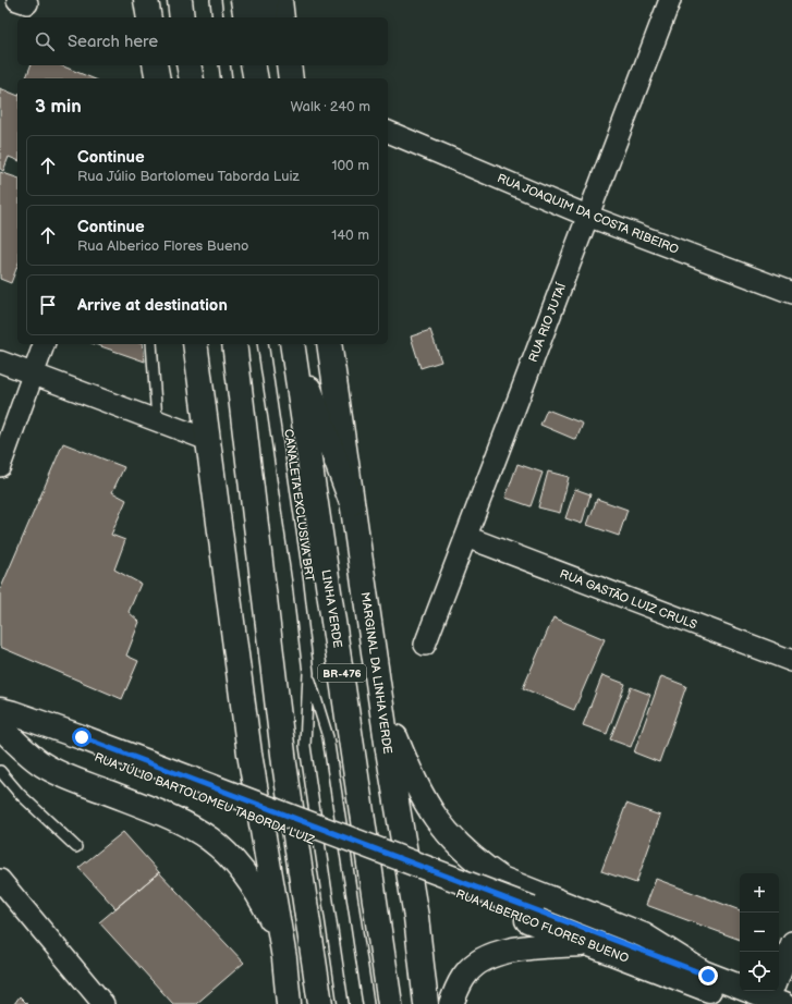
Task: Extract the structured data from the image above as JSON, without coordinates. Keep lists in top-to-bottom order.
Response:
{
  "streets": {
    "main road": [
      "LINHA VERDE",
      "BR-476",
      "MARGINAL DA LINHA VERDE",
      "RUA JÚLIO BARTOLOMEU TABORDA LUIZ",
      "RUA ALBERICO FLORES BUENO"
    ],
    "street": ["RUA JOAQUIM DA COSTA RIBEIRO", "RUA RIO JUTAÍ", "RUA GASTÃO LUIZ CRULS"],
    "lane": ["CANALETA EXCLUSIVA BRT"]
  },
  "crossings": [
    ["RUA JOAQUIM DA COSTA RIBEIRO", "RUA RIO JUTAÍ"],
    ["RUA RIO JUTAÍ", "RUA GASTÃO LUIZ CRULS"],
    ["RUA JÚLIO BARTOLOMEU TABORDA LUIZ", "RUA ALBERICO FLORES BUENO"]
  ],
  "page": {
    "search": "Search here",
    "heading": ["3 min", "Walk · 240 m"],
    "list": [
      ["Continue", "Rua Júlio Bartolomeu Taborda Luiz", "100 m"],
      ["Continue", "Rua Alberico Flores Bueno", "140 m"],
      "Arrive at destination"
    ],
    "map_buttons": ["+", "−"]
  }
}
